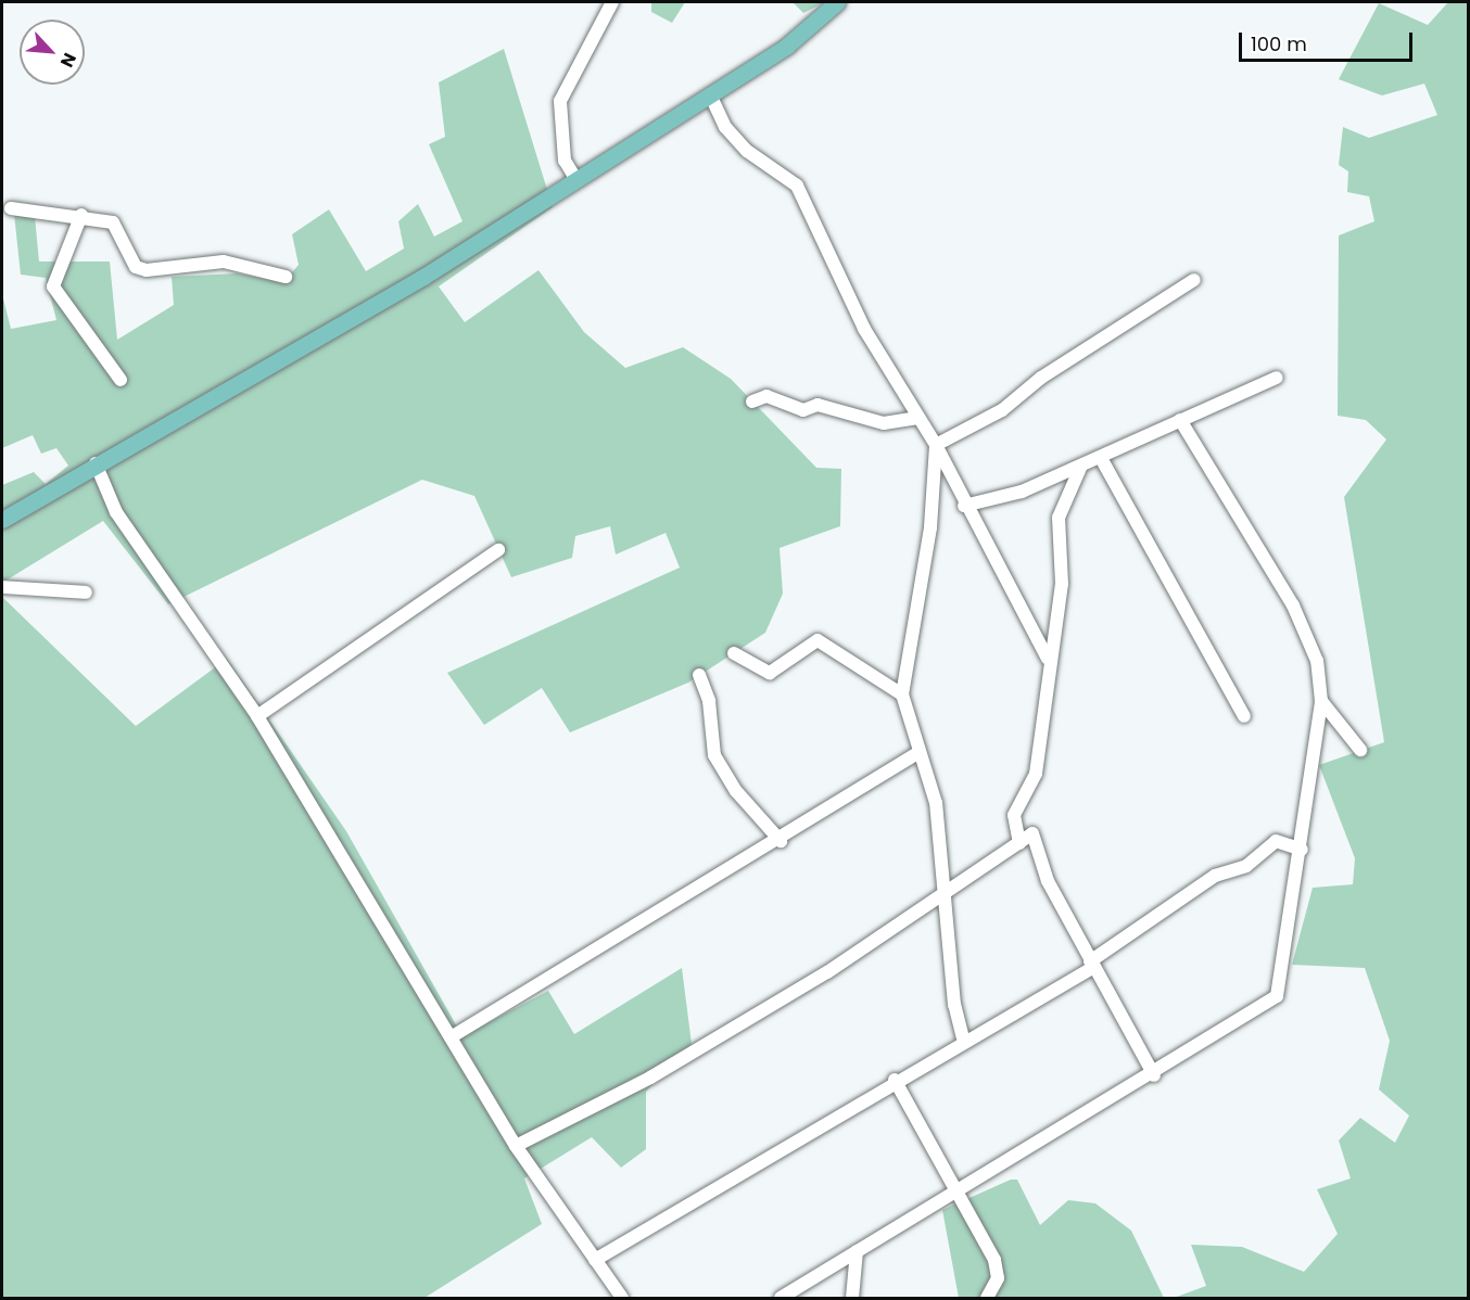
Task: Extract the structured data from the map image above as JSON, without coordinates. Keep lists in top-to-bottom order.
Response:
{
  "scale_bar": "100 m",
  "north": "bottom right"
}
